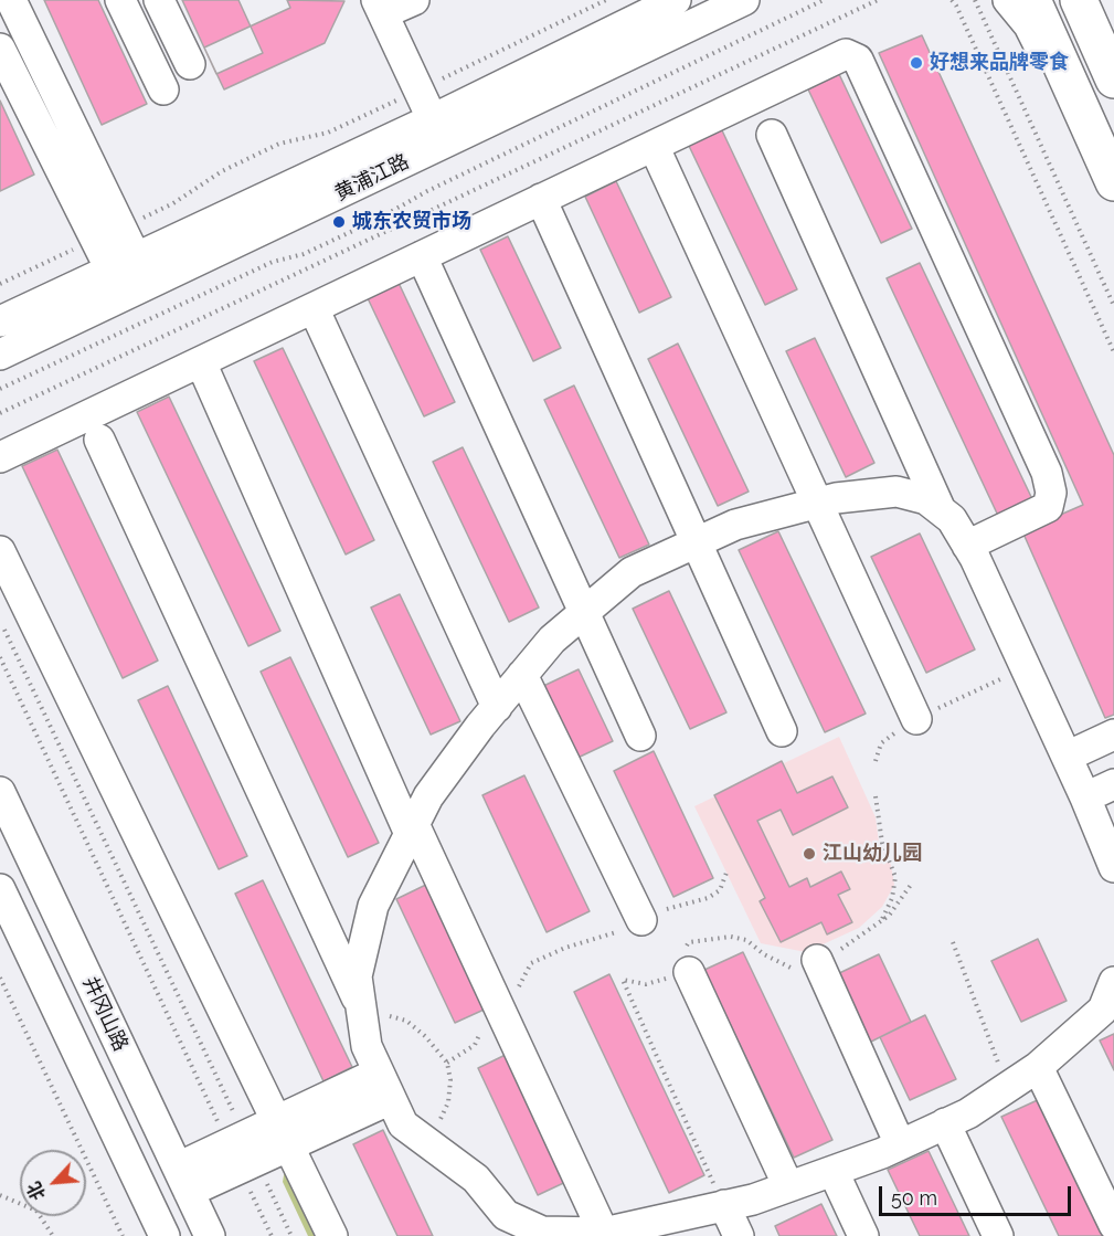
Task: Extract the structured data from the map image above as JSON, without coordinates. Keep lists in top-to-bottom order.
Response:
{
  "streets": {
    "street": ["黄浦江路", "井冈山路"]
  },
  "places": ["好想来品牌零食", "城东农贸市场", "江山幼儿园"],
  "scale_bar": "50 m",
  "north": "bottom left"
}
